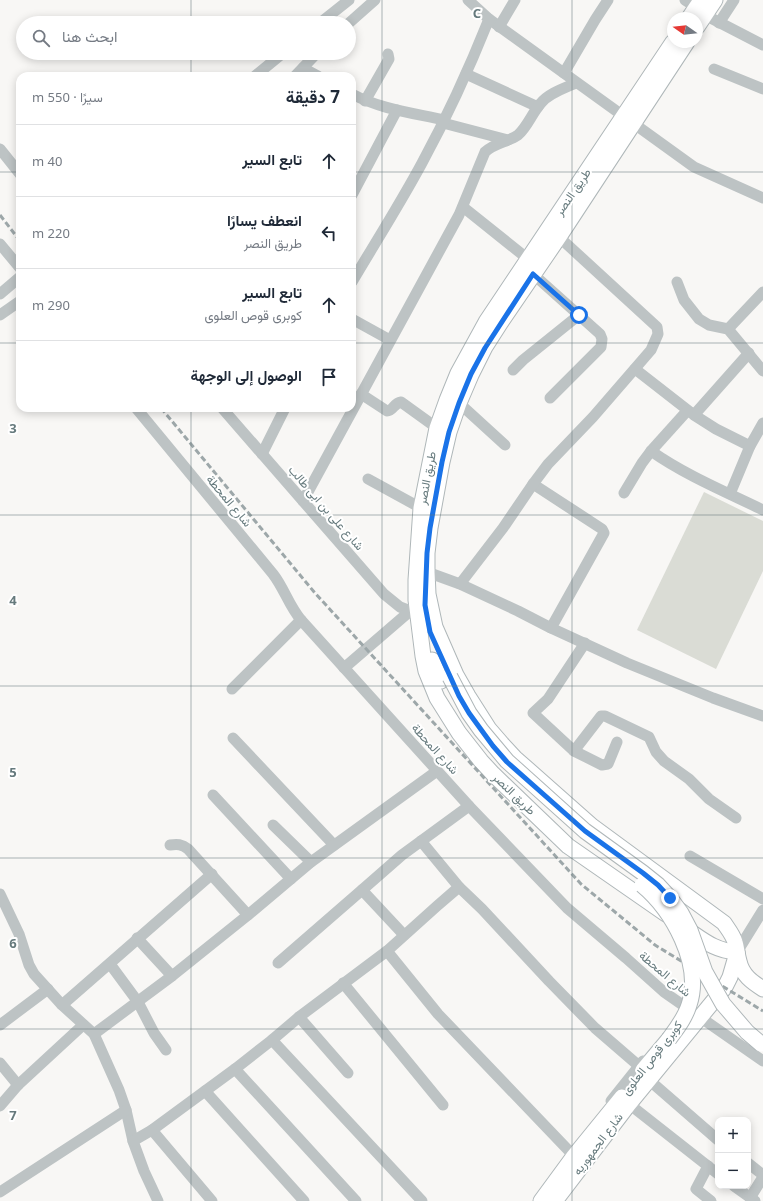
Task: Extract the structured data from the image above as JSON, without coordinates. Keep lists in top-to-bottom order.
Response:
{
  "streets": {
    "street": [
      "طريق النصر",
      "شارع المحطة",
      "شارع على بن ابى طالب",
      "كوبرى قوص العلوى",
      "شارع الجمهوريه"
    ]
  },
  "crossings": [
    ["طريق النصر", "شارع على بن ابى طالب"],
    ["طريق النصر", "كوبرى قوص العلوى"],
    ["طريق النصر", "شارع الجمهوريه"],
    ["شارع المحطة", "شارع الجمهوريه"]
  ],
  "north": "left",
  "page": {
    "search": "ابحث هنا",
    "heading": ["7 دقيقة", "سيرًا · 550 m"],
    "list": [
      ["تابع السير", "40 m"],
      ["انعطف يسارًا", "طريق النصر", "220 m"],
      ["تابع السير", "كوبرى قوص العلوى", "290 m"],
      "الوصول إلى الوجهة"
    ],
    "map_buttons": ["+", "−"]
  },
  "grid": {
    "columns": ["C"],
    "rows": [
      "3",
      "4",
      "5",
      "6",
      "7"
    ]
  }
}
